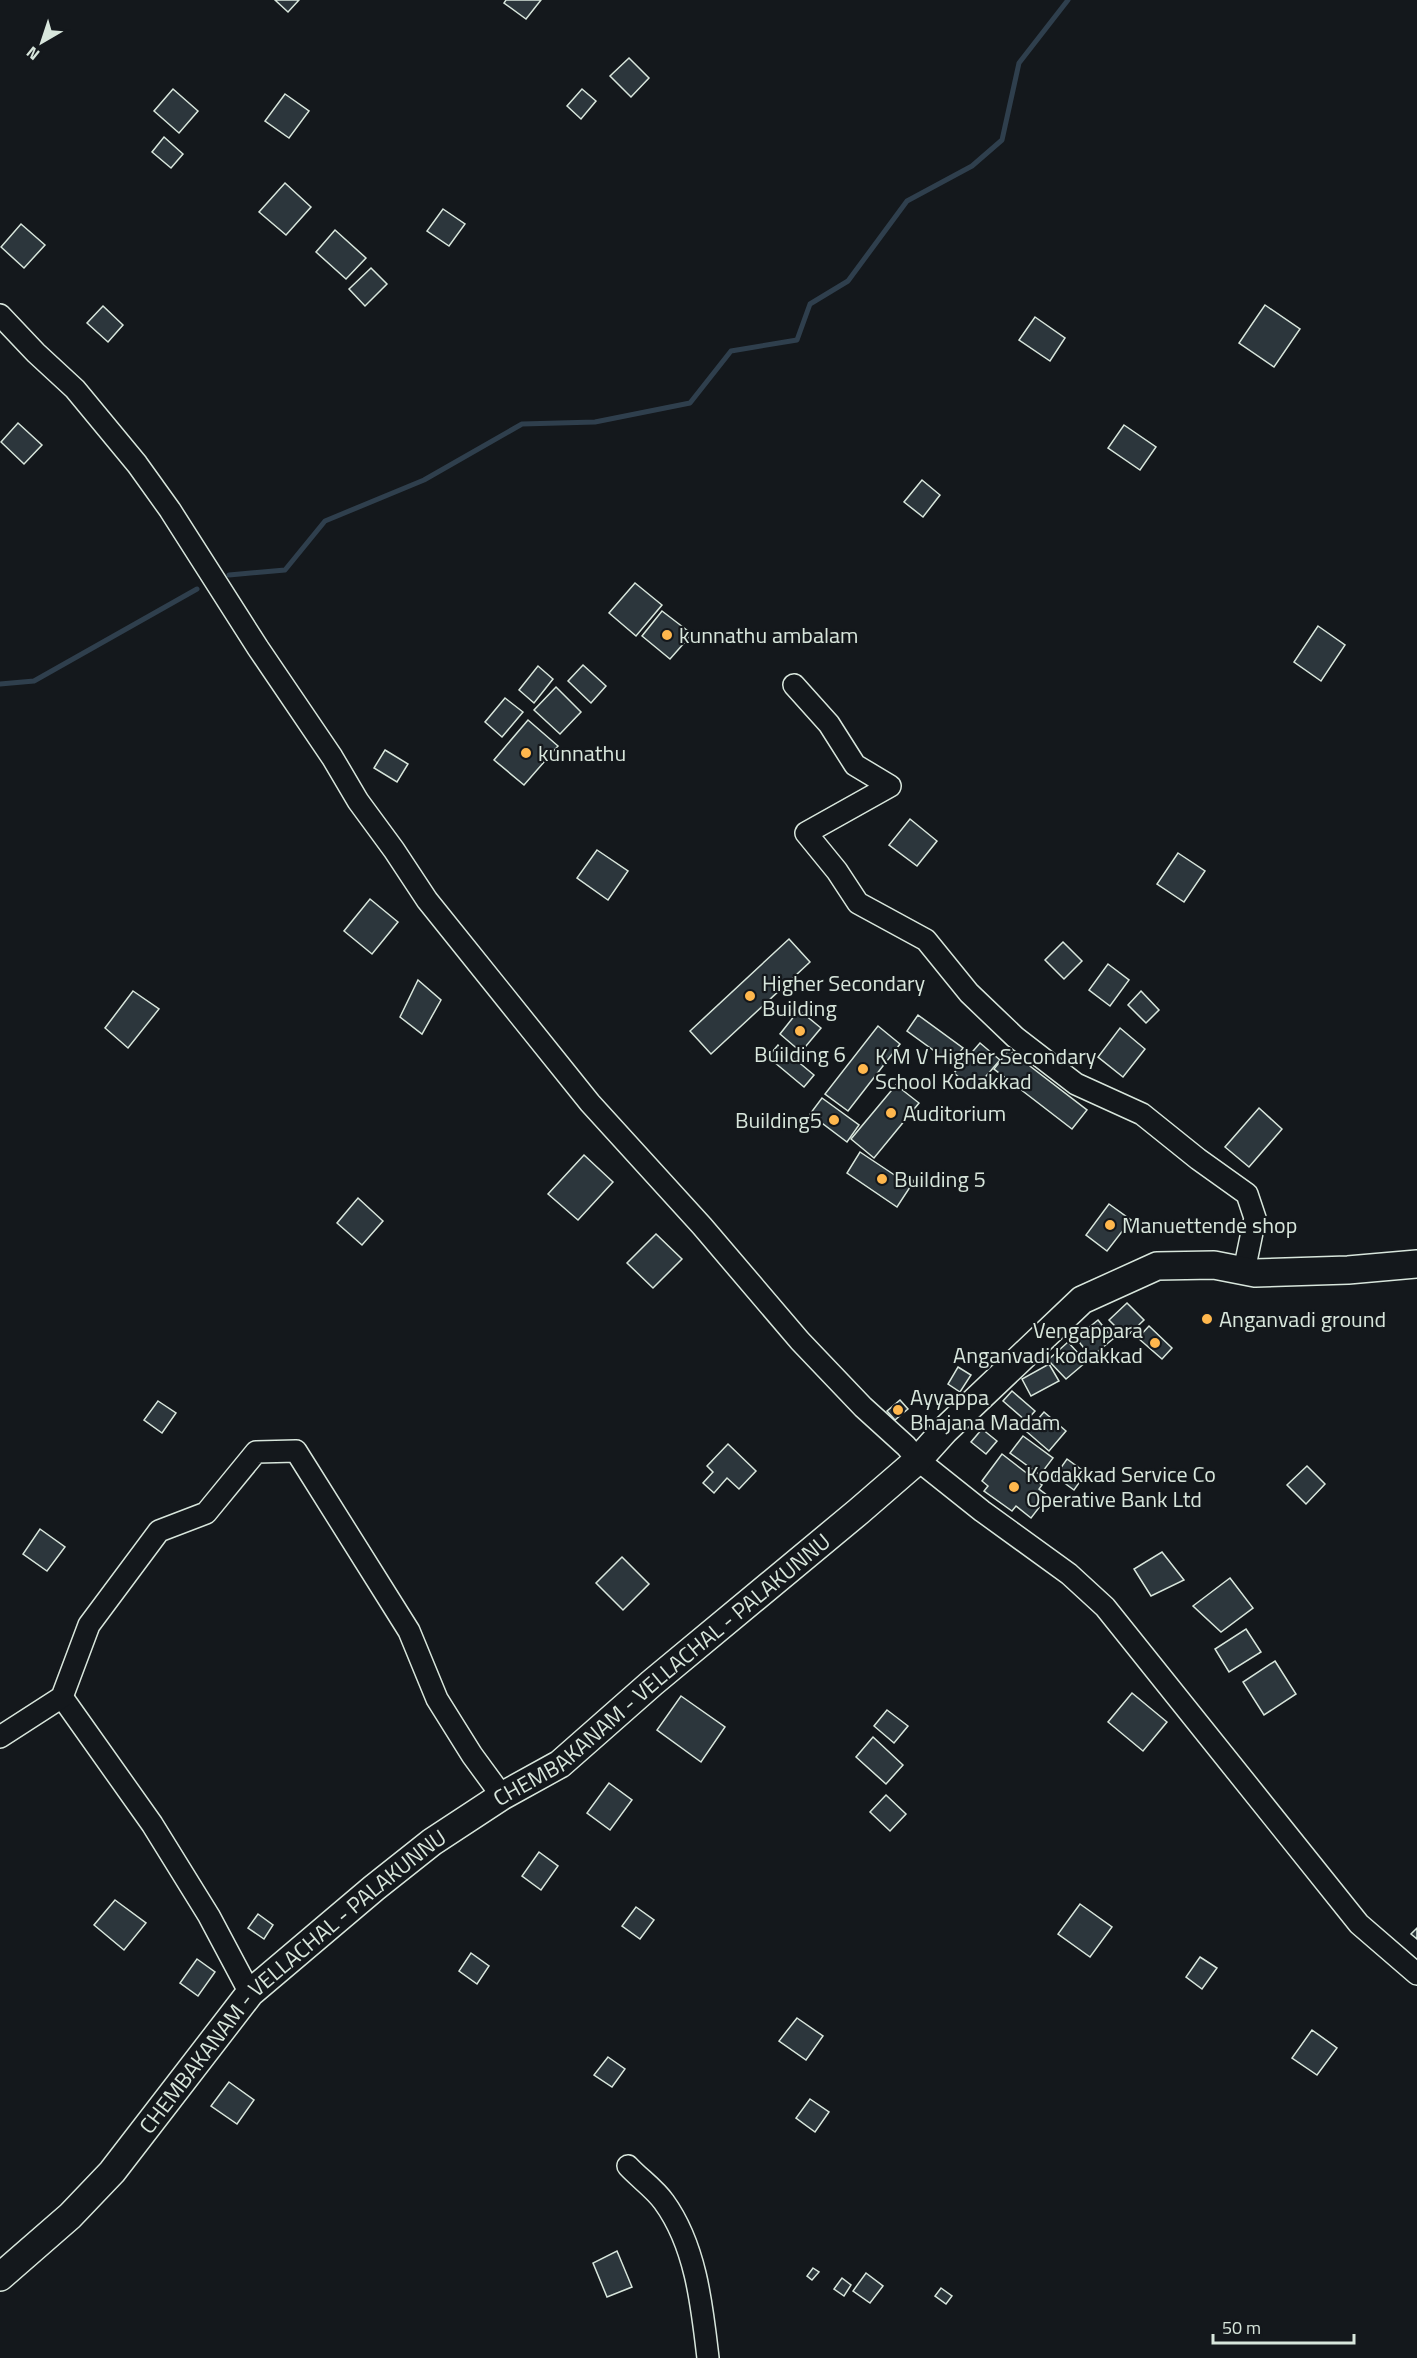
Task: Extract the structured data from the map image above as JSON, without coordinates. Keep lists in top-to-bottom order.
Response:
{
  "streets": {
    "main road": ["CHEMBAKANAM - VELLACHAL - PALAKUNNU"]
  },
  "places": [
    "kunnathu ambalam",
    "kunnathu",
    "Higher Secondary Building",
    "Building 6",
    "K M V Higher Secondary School Kodakkad",
    "Auditorium",
    "Building5",
    "Building 5",
    "Manuettende shop",
    "Anganvadi ground",
    "Vengappara Anganvadi kodakkad",
    "Ayyappa Bhajana Madam",
    "Kodakkad Service Co Operative Bank Ltd"
  ],
  "scale_bar": "50 m",
  "north": "bottom left"
}
